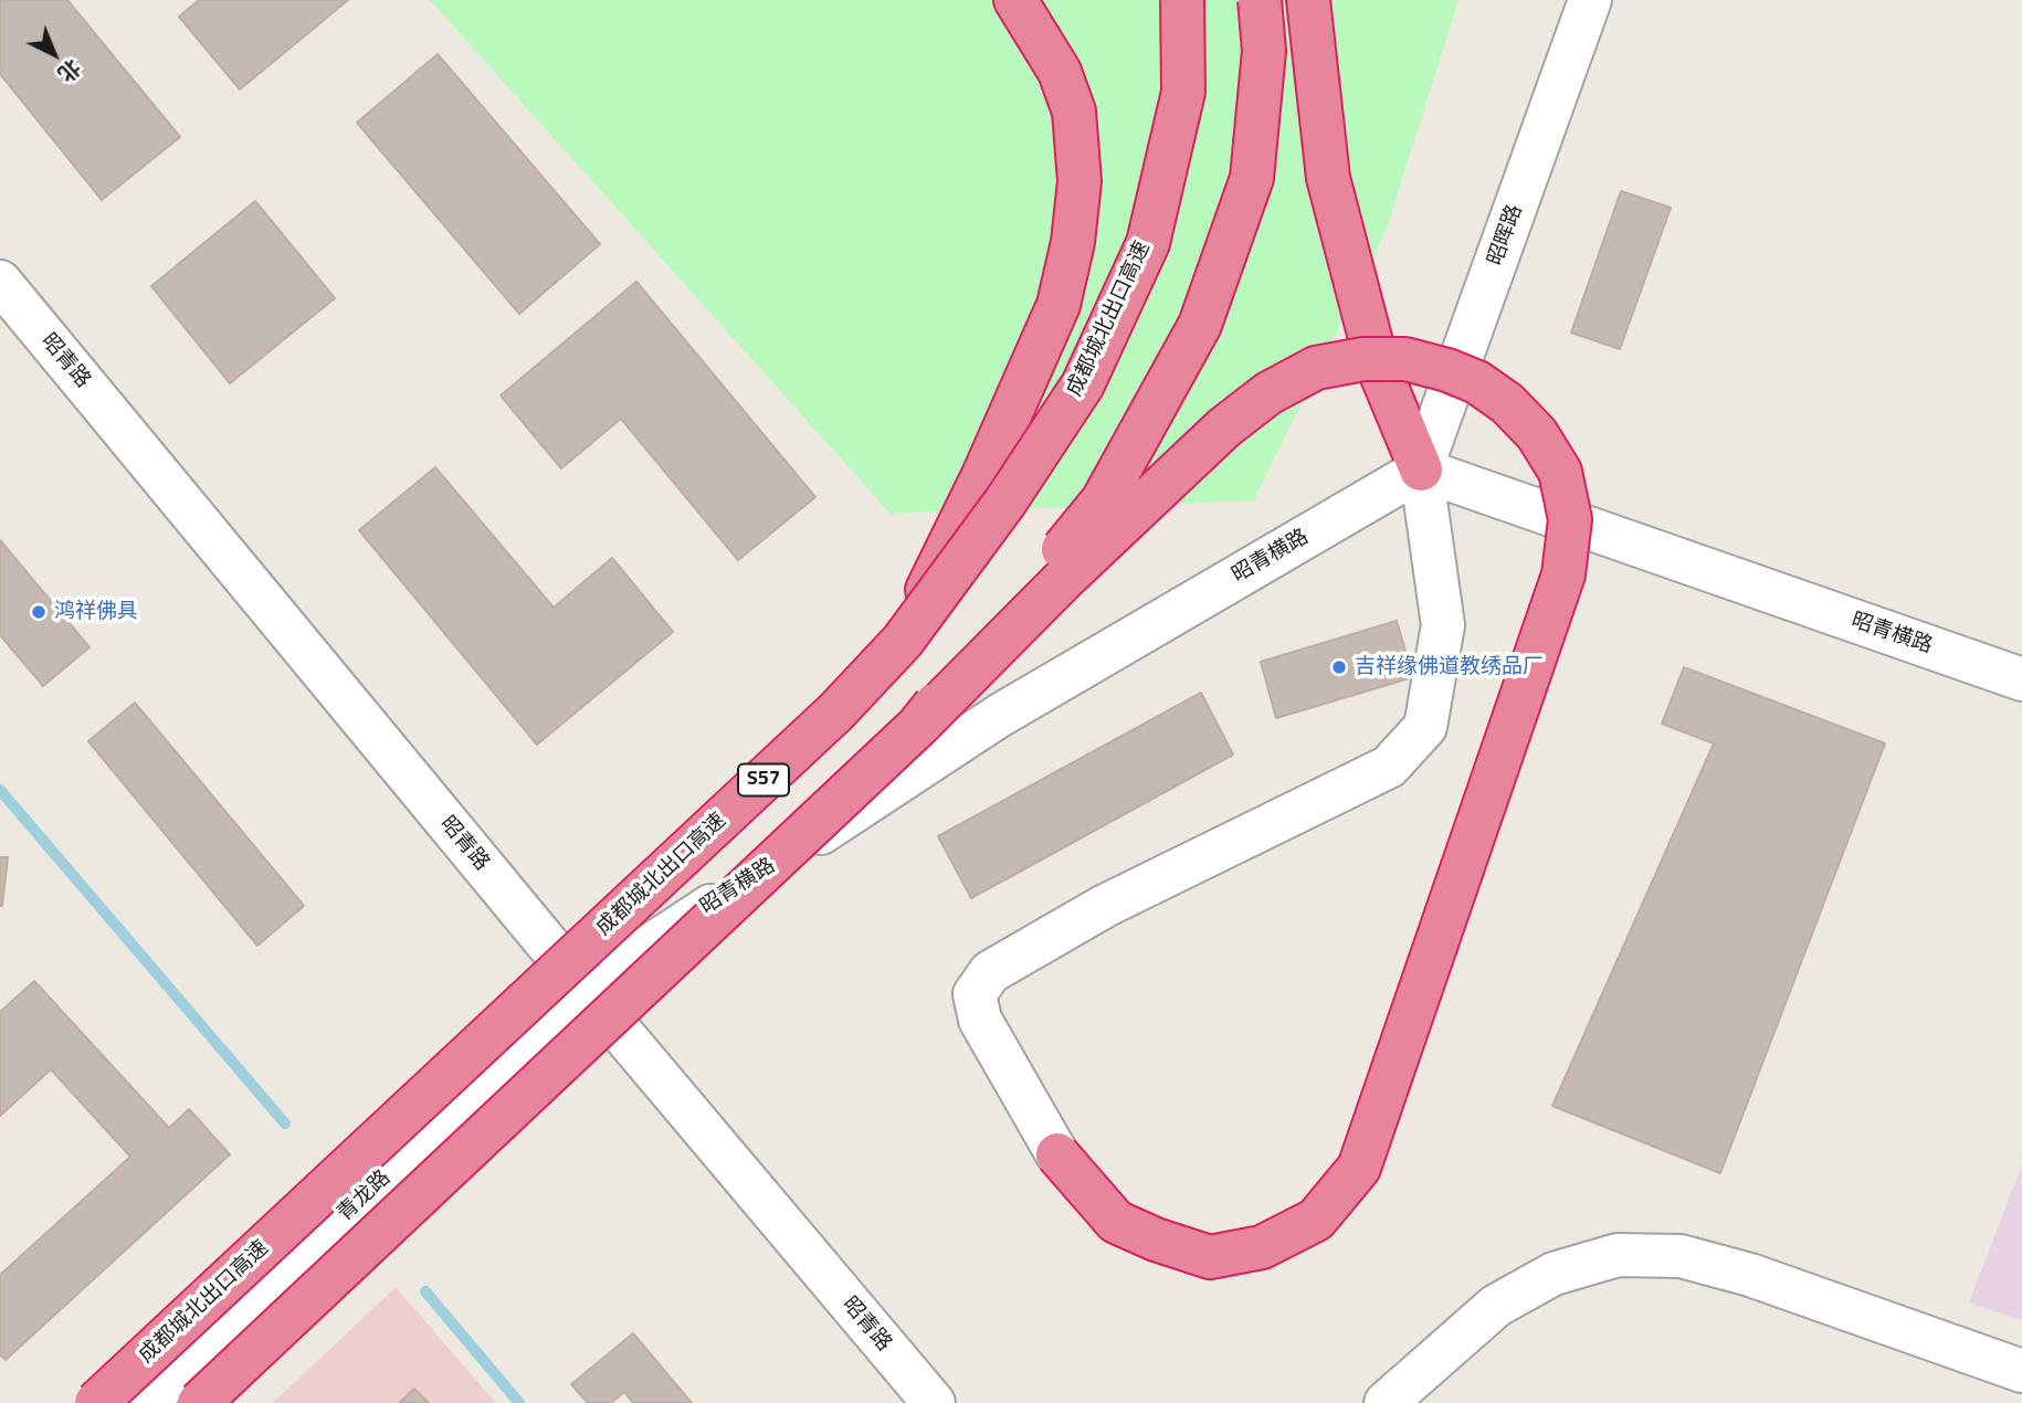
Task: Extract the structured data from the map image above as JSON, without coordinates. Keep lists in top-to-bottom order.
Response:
{
  "streets": {
    "highway": ["成都城北出口高速", "S57"],
    "street": [
      "昭晖路",
      "昭青路",
      "昭青横路",
      "青龙路"
    ]
  },
  "crossings": [
    ["昭晖路", "昭青横路"],
    ["昭青路", "昭青横路"],
    ["昭青路", "青龙路"],
    ["昭青横路", "青龙路"]
  ],
  "places": ["鸿祥佛具", "吉祥缘佛道教绣品厂"],
  "north": "bottom right"
}
